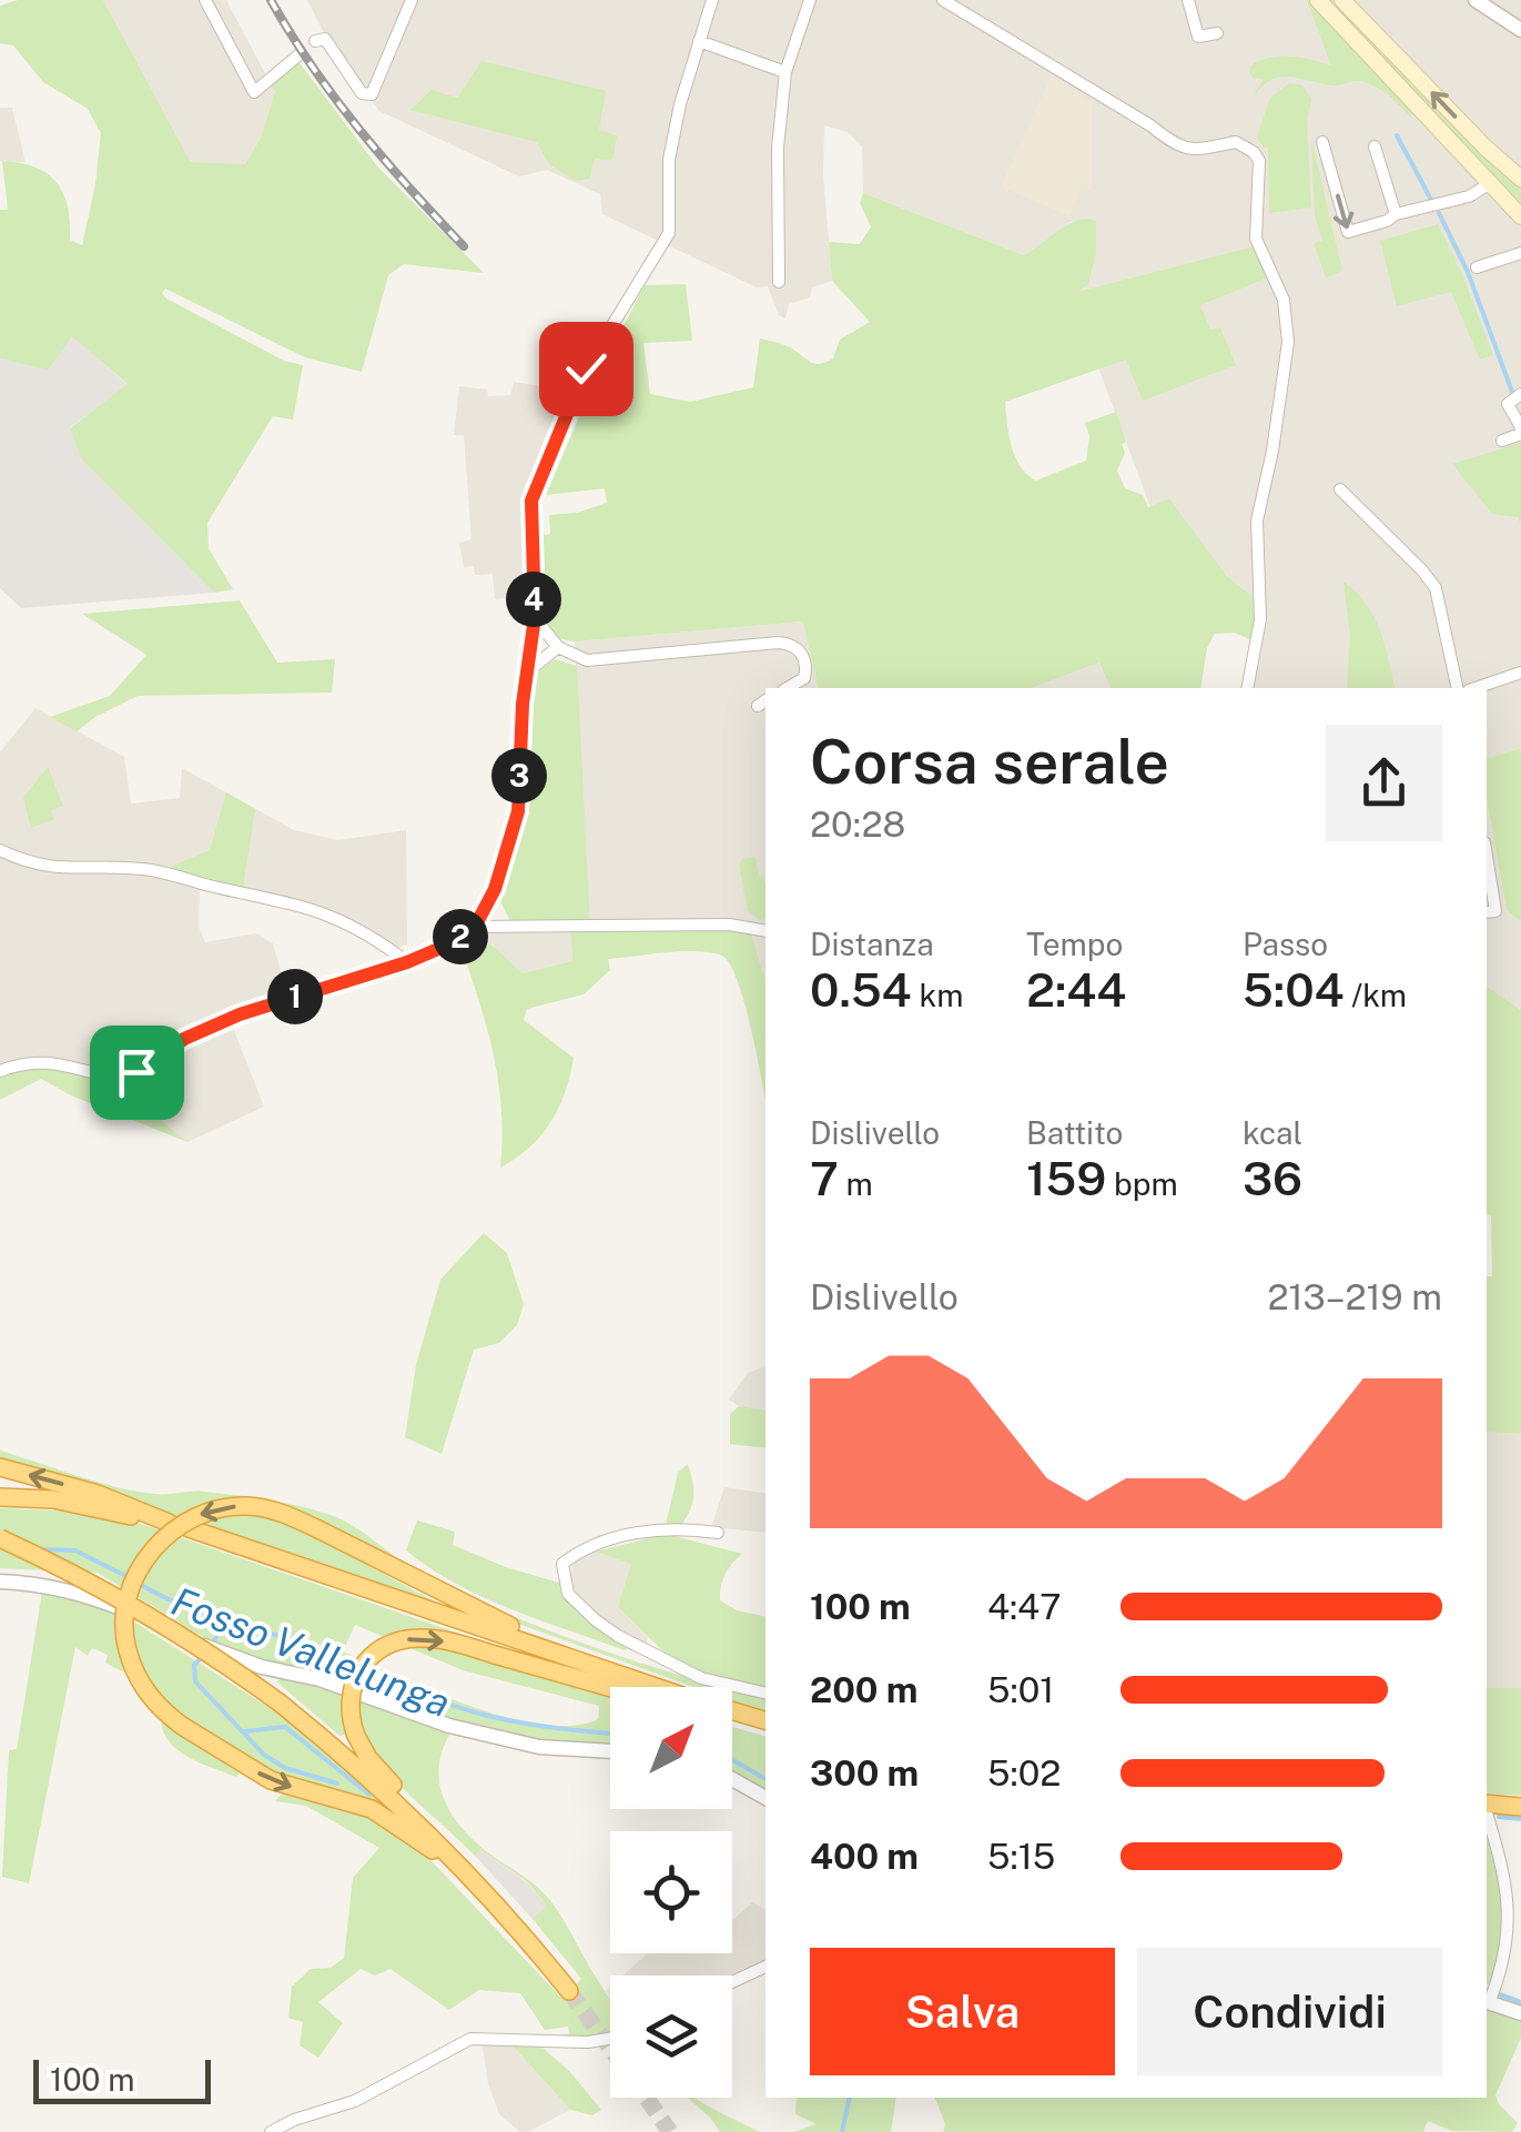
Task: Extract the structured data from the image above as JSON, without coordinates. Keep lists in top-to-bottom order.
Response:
{
  "water": ["Fosso Vallelunga"],
  "scale_bar": "100 m",
  "north": "top right",
  "page": {
    "pins": [
      "4",
      "3",
      "2",
      "1"
    ],
    "heading": ["Corsa serale", "20:28"],
    "stats": [
      ["Distanza", "0.54 km"],
      ["Tempo", "2:44"],
      ["Passo", "5:04 /km"],
      ["Dislivello", "7 m"],
      ["Battito", "159 bpm"],
      ["kcal", "36"]
    ],
    "chart": ["Dislivello", "213–219 m"],
    "list": [
      {
        "name": "100 m",
        "note": "4:47"
      },
      {
        "name": "200 m",
        "note": "5:01"
      },
      {
        "name": "300 m",
        "note": "5:02"
      },
      {
        "name": "400 m",
        "note": "5:15"
      }
    ],
    "buttons": ["Salva", "Condividi"],
    "scale": "100 m"
  }
}
